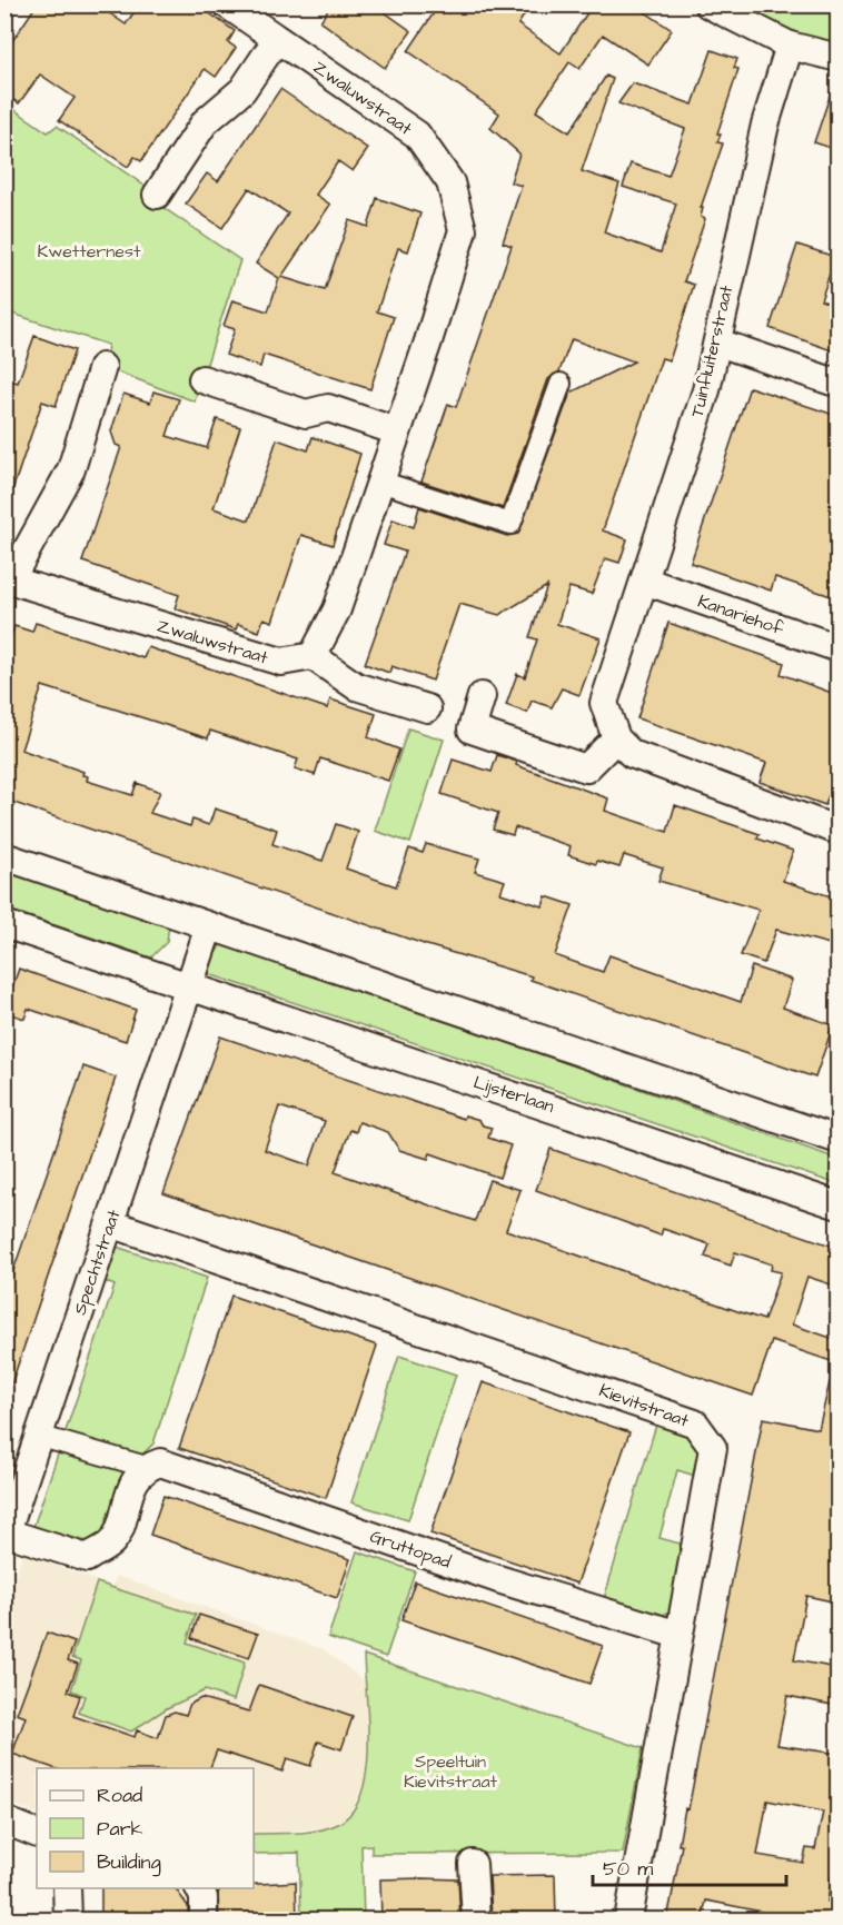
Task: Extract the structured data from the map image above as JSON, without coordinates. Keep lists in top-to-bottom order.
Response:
{
  "streets": {
    "street": [
      "Zwaluwstraat",
      "Tuinfluiterstraat",
      "Kanariehof",
      "Lijsterlaan",
      "Spechtstraat",
      "Kievitstraat",
      "Gruttopad"
    ]
  },
  "crossings": [
    ["Tuinfluiterstraat", "Kanariehof"],
    ["Lijsterlaan", "Spechtstraat"],
    ["Spechtstraat", "Kievitstraat"],
    ["Spechtstraat", "Gruttopad"],
    ["Kievitstraat", "Gruttopad"]
  ],
  "parks": ["Kwetternest", "Speeltuin Kievitstraat"],
  "legend": ["Road", "Park", "Building"],
  "scale_bar": "50 m"
}
